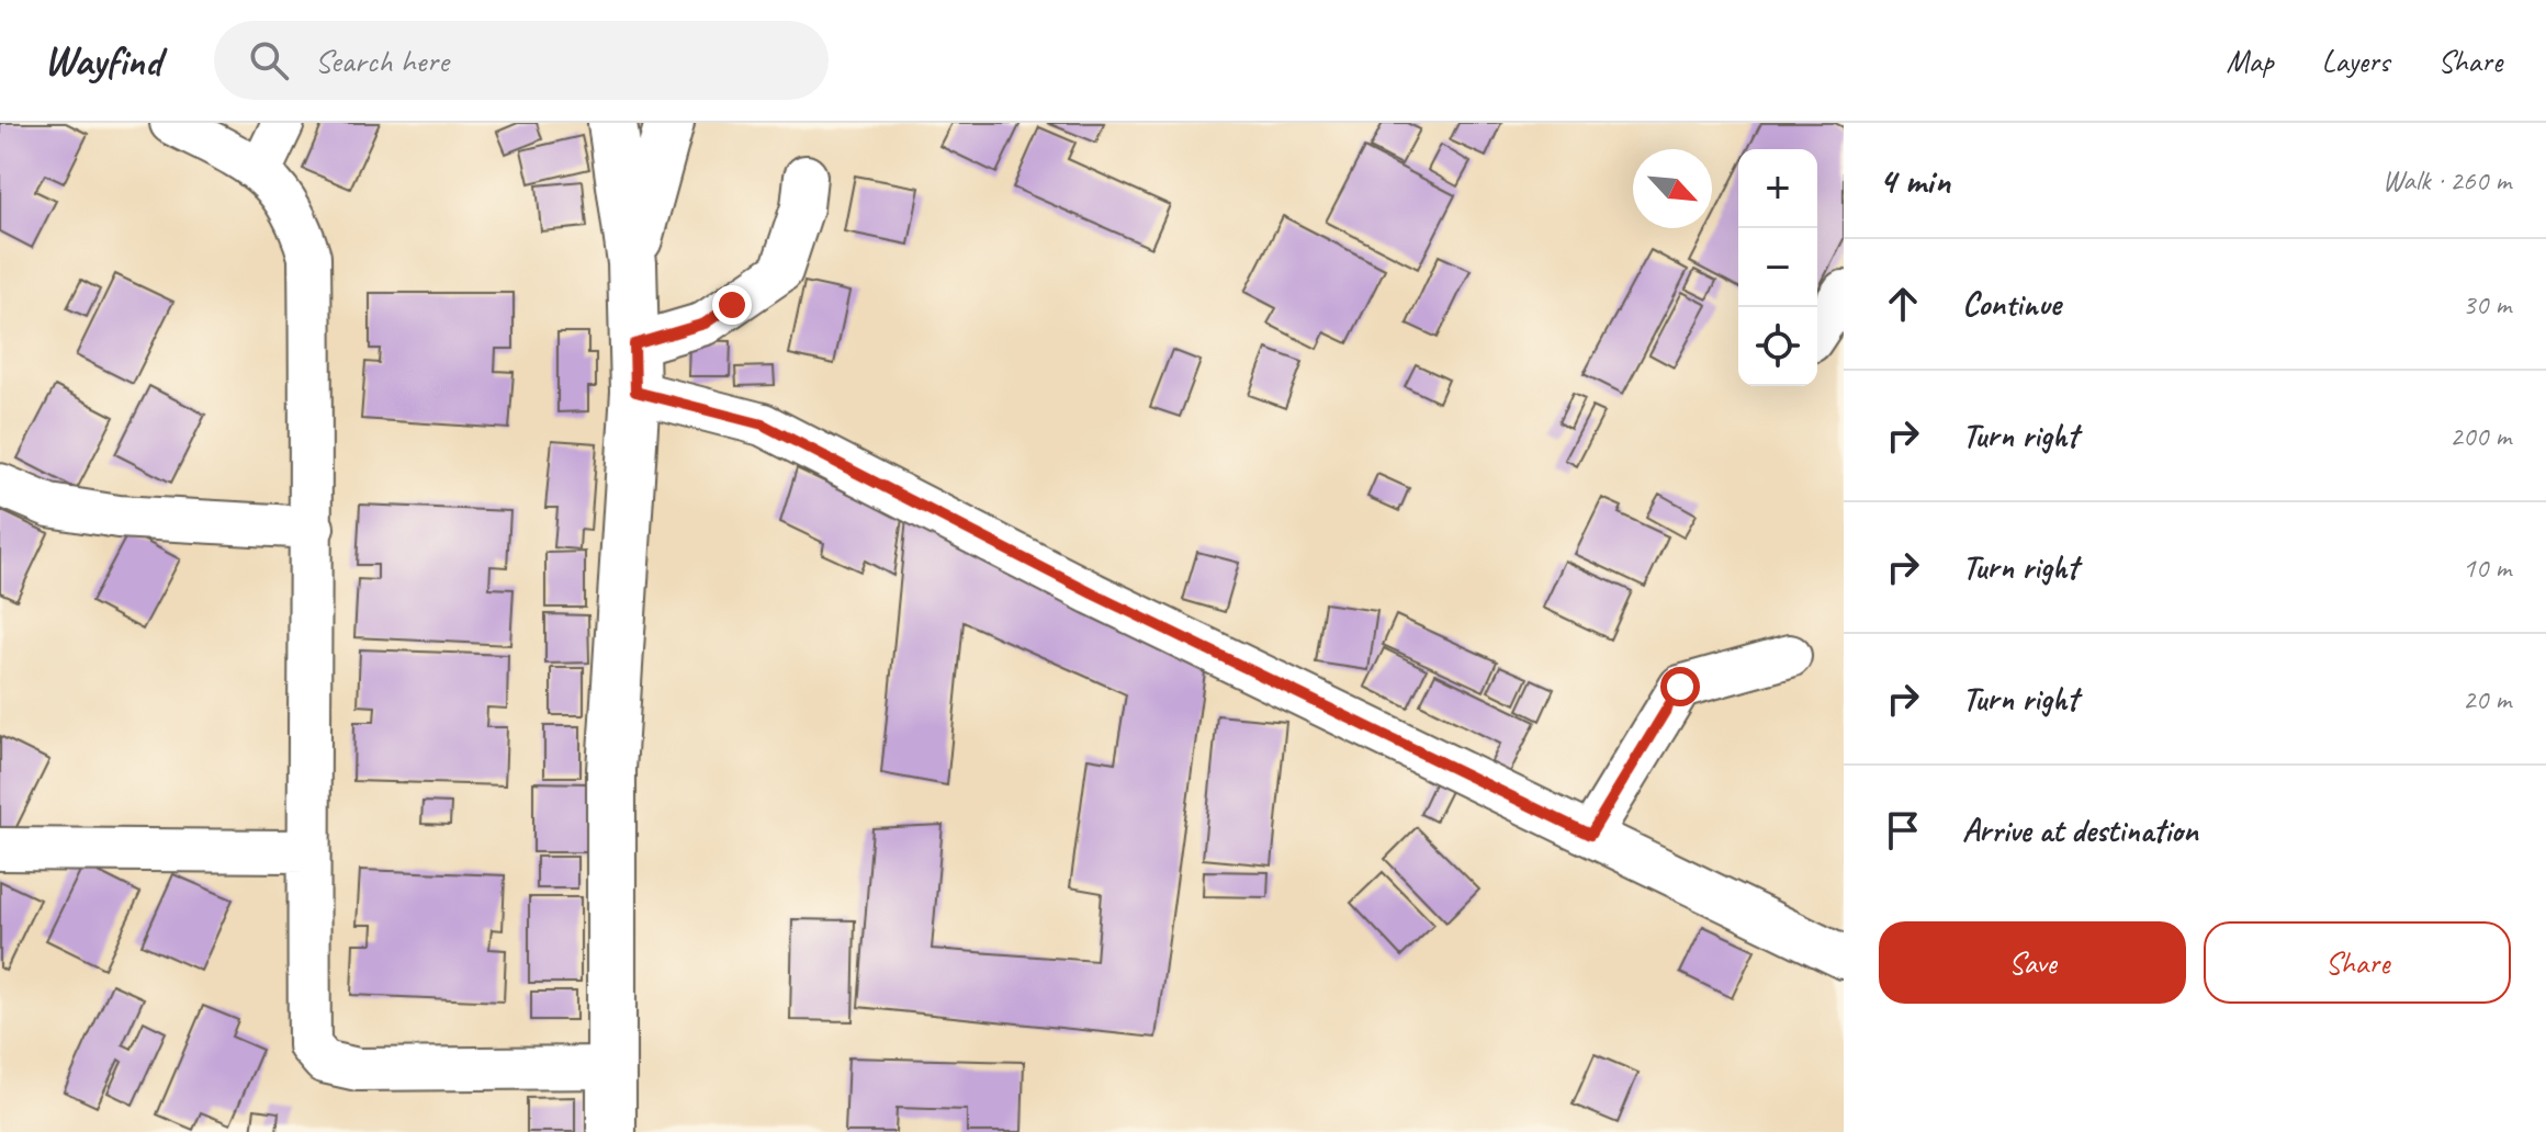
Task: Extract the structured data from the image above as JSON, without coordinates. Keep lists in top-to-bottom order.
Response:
{
  "north": "bottom right",
  "page": {
    "header": "Wayfind",
    "search": "Search here",
    "nav": ["Map", "Layers", "Share"],
    "heading": ["4 min", "Walk · 260 m"],
    "map_buttons": ["+", "−"],
    "list": [
      ["Continue", "30 m"],
      ["Turn right", "200 m"],
      ["Turn right", "10 m"],
      ["Turn right", "20 m"],
      "Arrive at destination"
    ],
    "buttons": ["Save", "Share"]
  }
}
